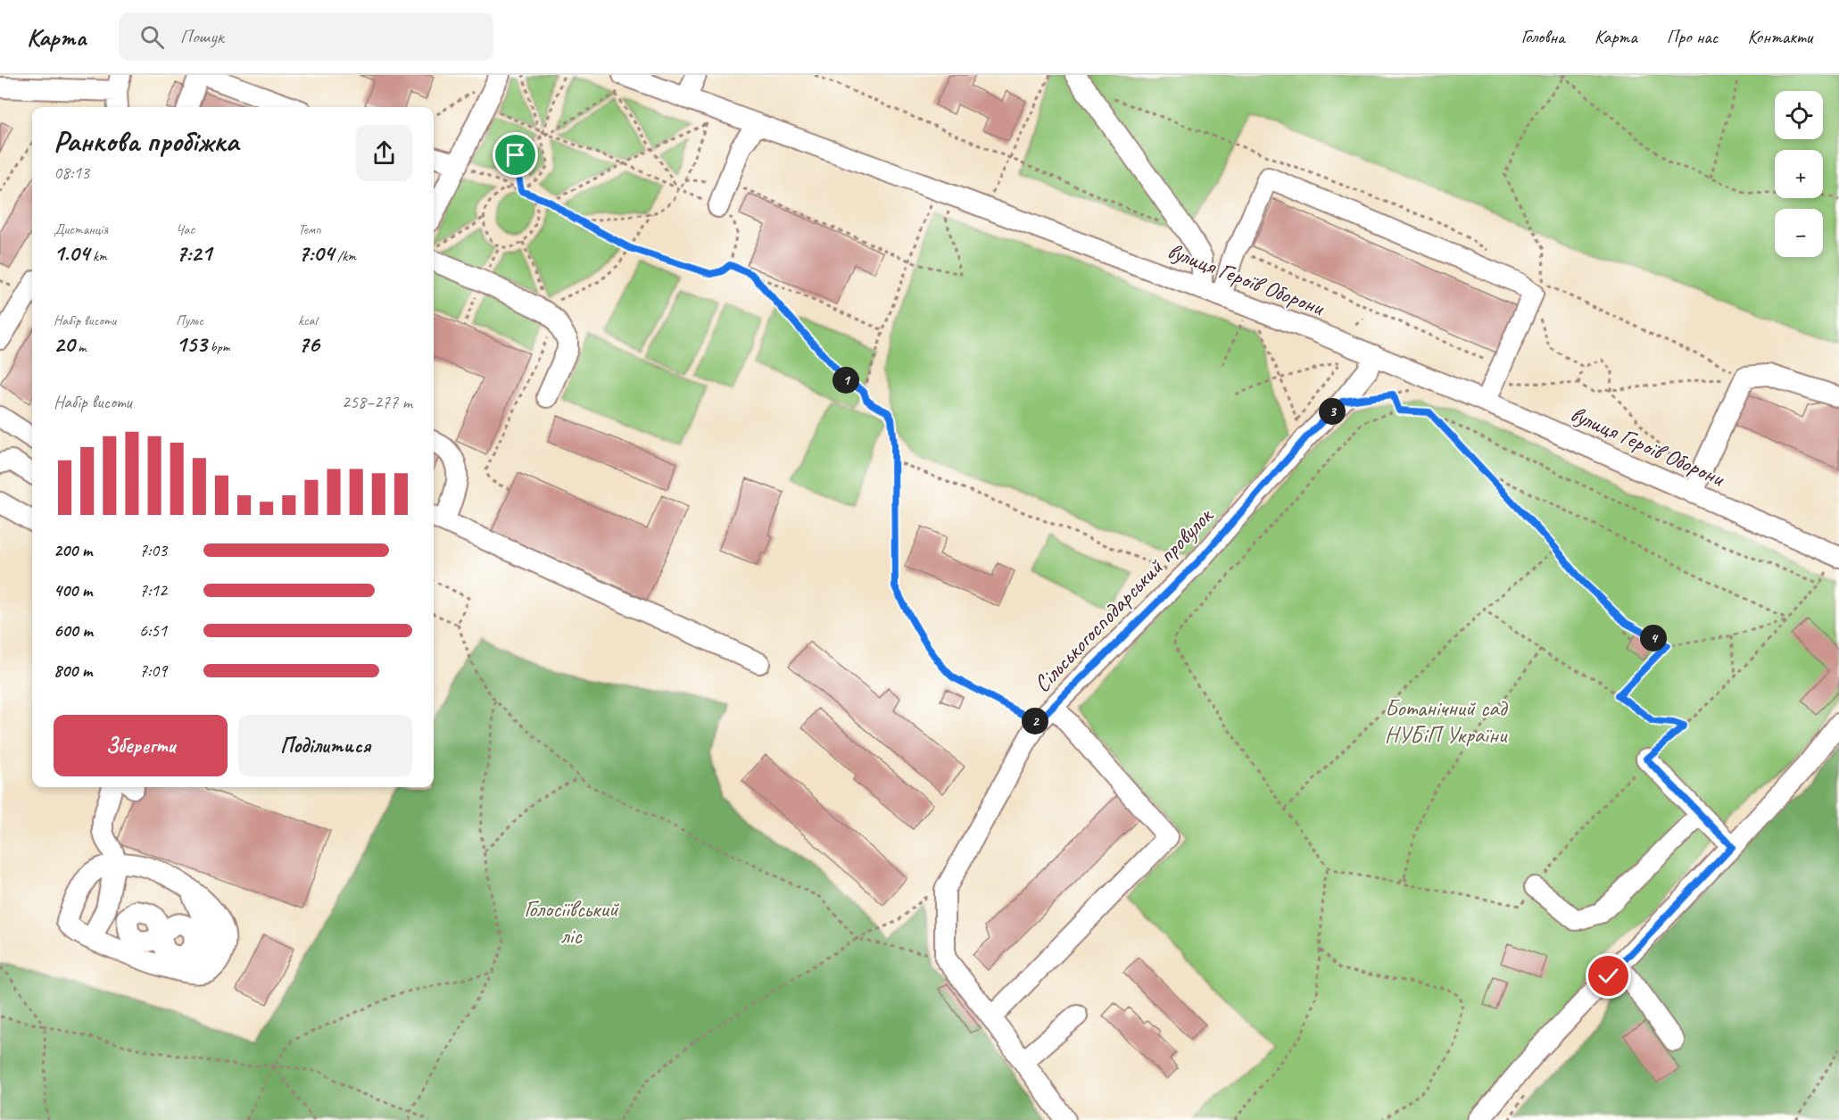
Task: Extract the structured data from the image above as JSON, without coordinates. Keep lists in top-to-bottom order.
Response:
{
  "streets": {
    "street": ["вулиця Героїв Оборони", "Сільськогосподарський провулок"]
  },
  "crossings": [
    ["вулиця Героїв Оборони", "Сільськогосподарський провулок"]
  ],
  "parks": ["Ботанічний сад НУБіП України", "Голосіївський ліс"],
  "page": {
    "header": "Карта",
    "search": "Пошук",
    "nav": [
      "Головна",
      "Карта",
      "Про нас",
      "Контакти"
    ],
    "map_buttons": ["+", "−"],
    "heading": ["Ранкова пробіжка", "08:13"],
    "stats": [
      ["Дистанція", "1.04 km"],
      ["Час", "7:21"],
      ["Темп", "7:04 /km"],
      ["Набір висоти", "20 m"],
      ["Пульс", "153 bpm"],
      ["kcal", "76"]
    ],
    "pins": [
      "1",
      "3",
      "4",
      "2"
    ],
    "chart": ["Набір висоти", "258–277 m"],
    "list": [
      {
        "name": "200 m",
        "note": "7:03"
      },
      {
        "name": "400 m",
        "note": "7:12"
      },
      {
        "name": "600 m",
        "note": "6:51"
      },
      {
        "name": "800 m",
        "note": "7:09"
      }
    ],
    "buttons": ["Зберегти", "Поділитися"]
  }
}
